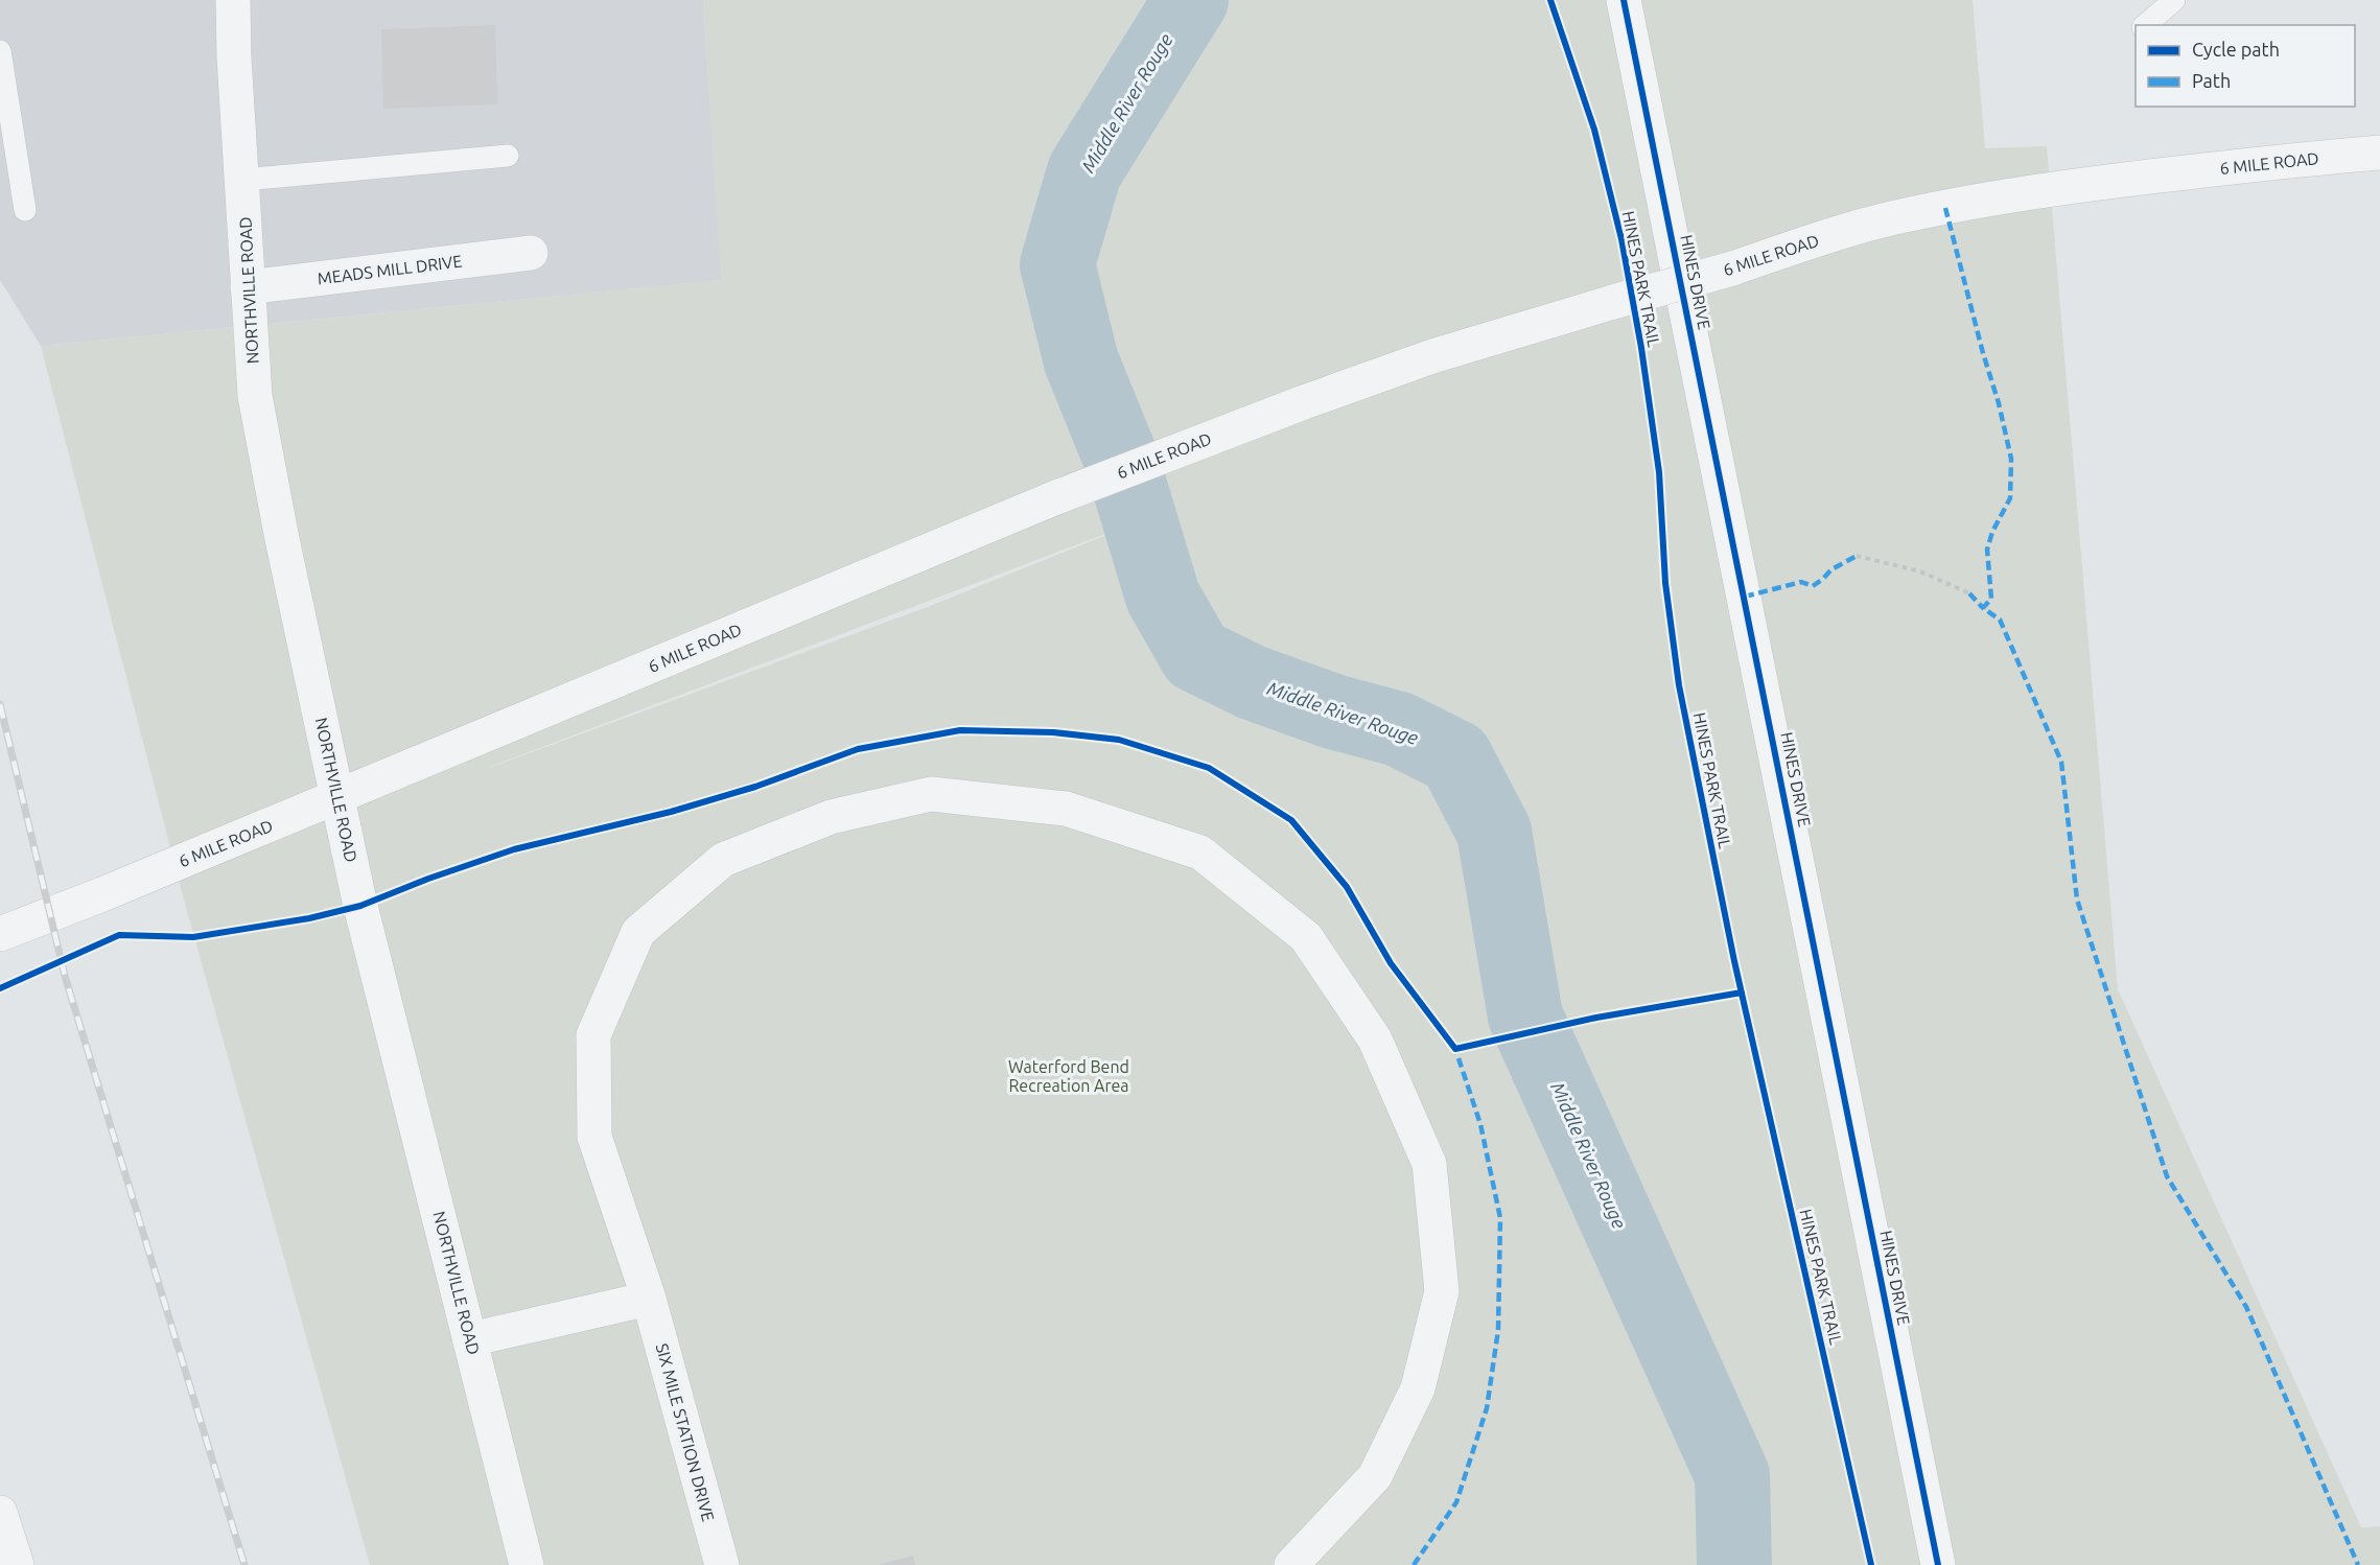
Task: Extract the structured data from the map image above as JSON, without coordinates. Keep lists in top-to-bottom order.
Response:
{
  "streets": {
    "street": [
      "6 MILE ROAD",
      "MEADS MILL DRIVE",
      "HINES DRIVE",
      "NORTHVILLE ROAD",
      "SIX MILE STATION DRIVE"
    ],
    "cycle path": ["HINES PARK TRAIL"]
  },
  "crossings": [
    ["6 MILE ROAD", "NORTHVILLE ROAD"],
    ["MEADS MILL DRIVE", "NORTHVILLE ROAD"]
  ],
  "water": ["Middle River Rouge"],
  "parks": ["Waterford Bend Recreation Area"],
  "legend": ["Cycle path", "Path"]
}
